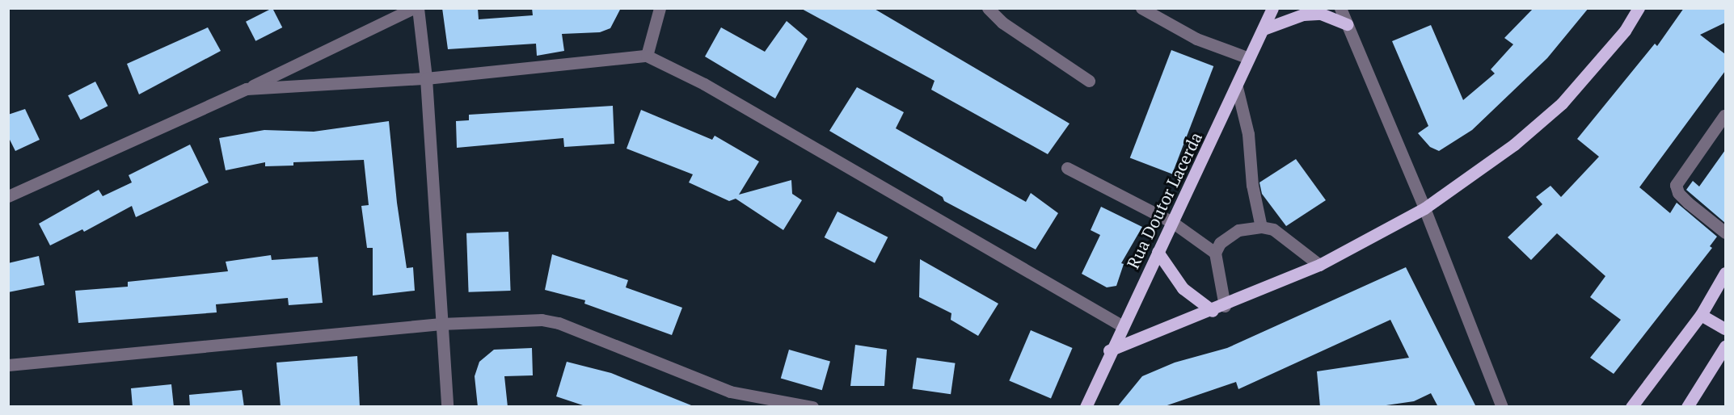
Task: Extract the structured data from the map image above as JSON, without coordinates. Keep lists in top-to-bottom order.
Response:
{
  "streets": {
    "main road": ["Rua Doutor Lacerda"]
  }
}
